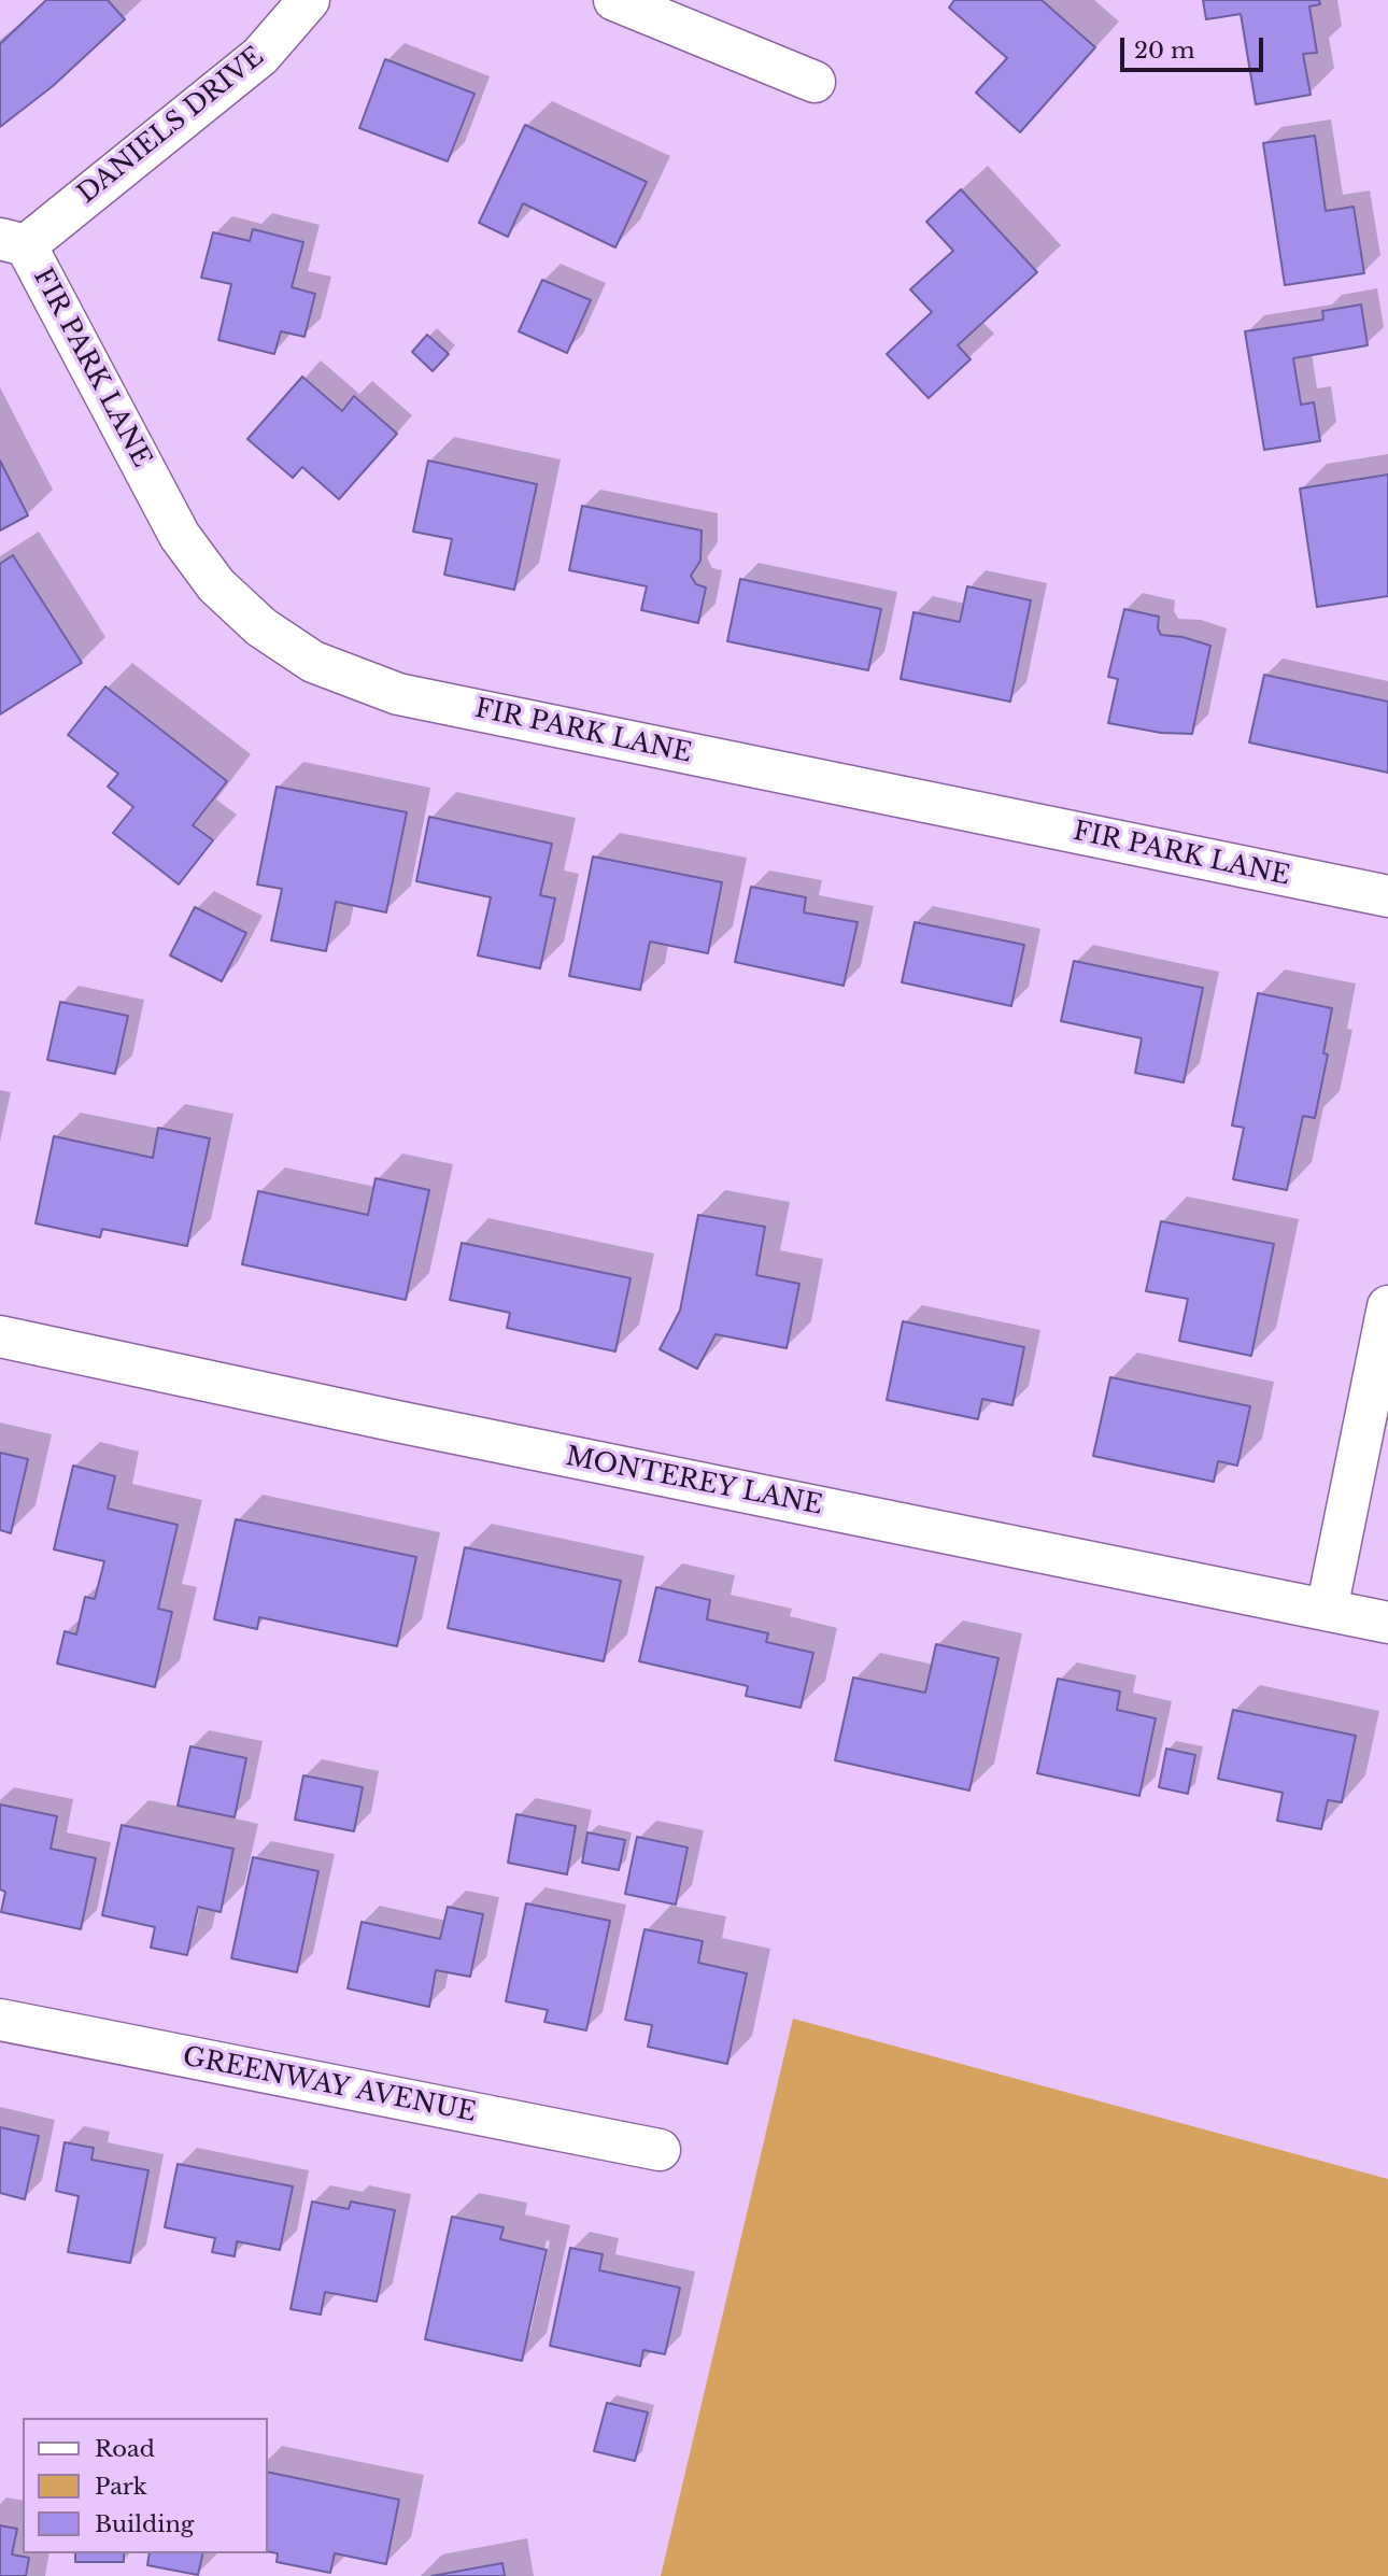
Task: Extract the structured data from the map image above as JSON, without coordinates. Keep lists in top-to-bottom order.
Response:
{
  "streets": {
    "street": [
      "DANIELS DRIVE",
      "FIR PARK LANE",
      "MONTEREY LANE",
      "GREENWAY AVENUE"
    ]
  },
  "crossings": [
    ["DANIELS DRIVE", "FIR PARK LANE"]
  ],
  "legend": ["Road", "Park", "Building"],
  "scale_bar": "20 m"
}
